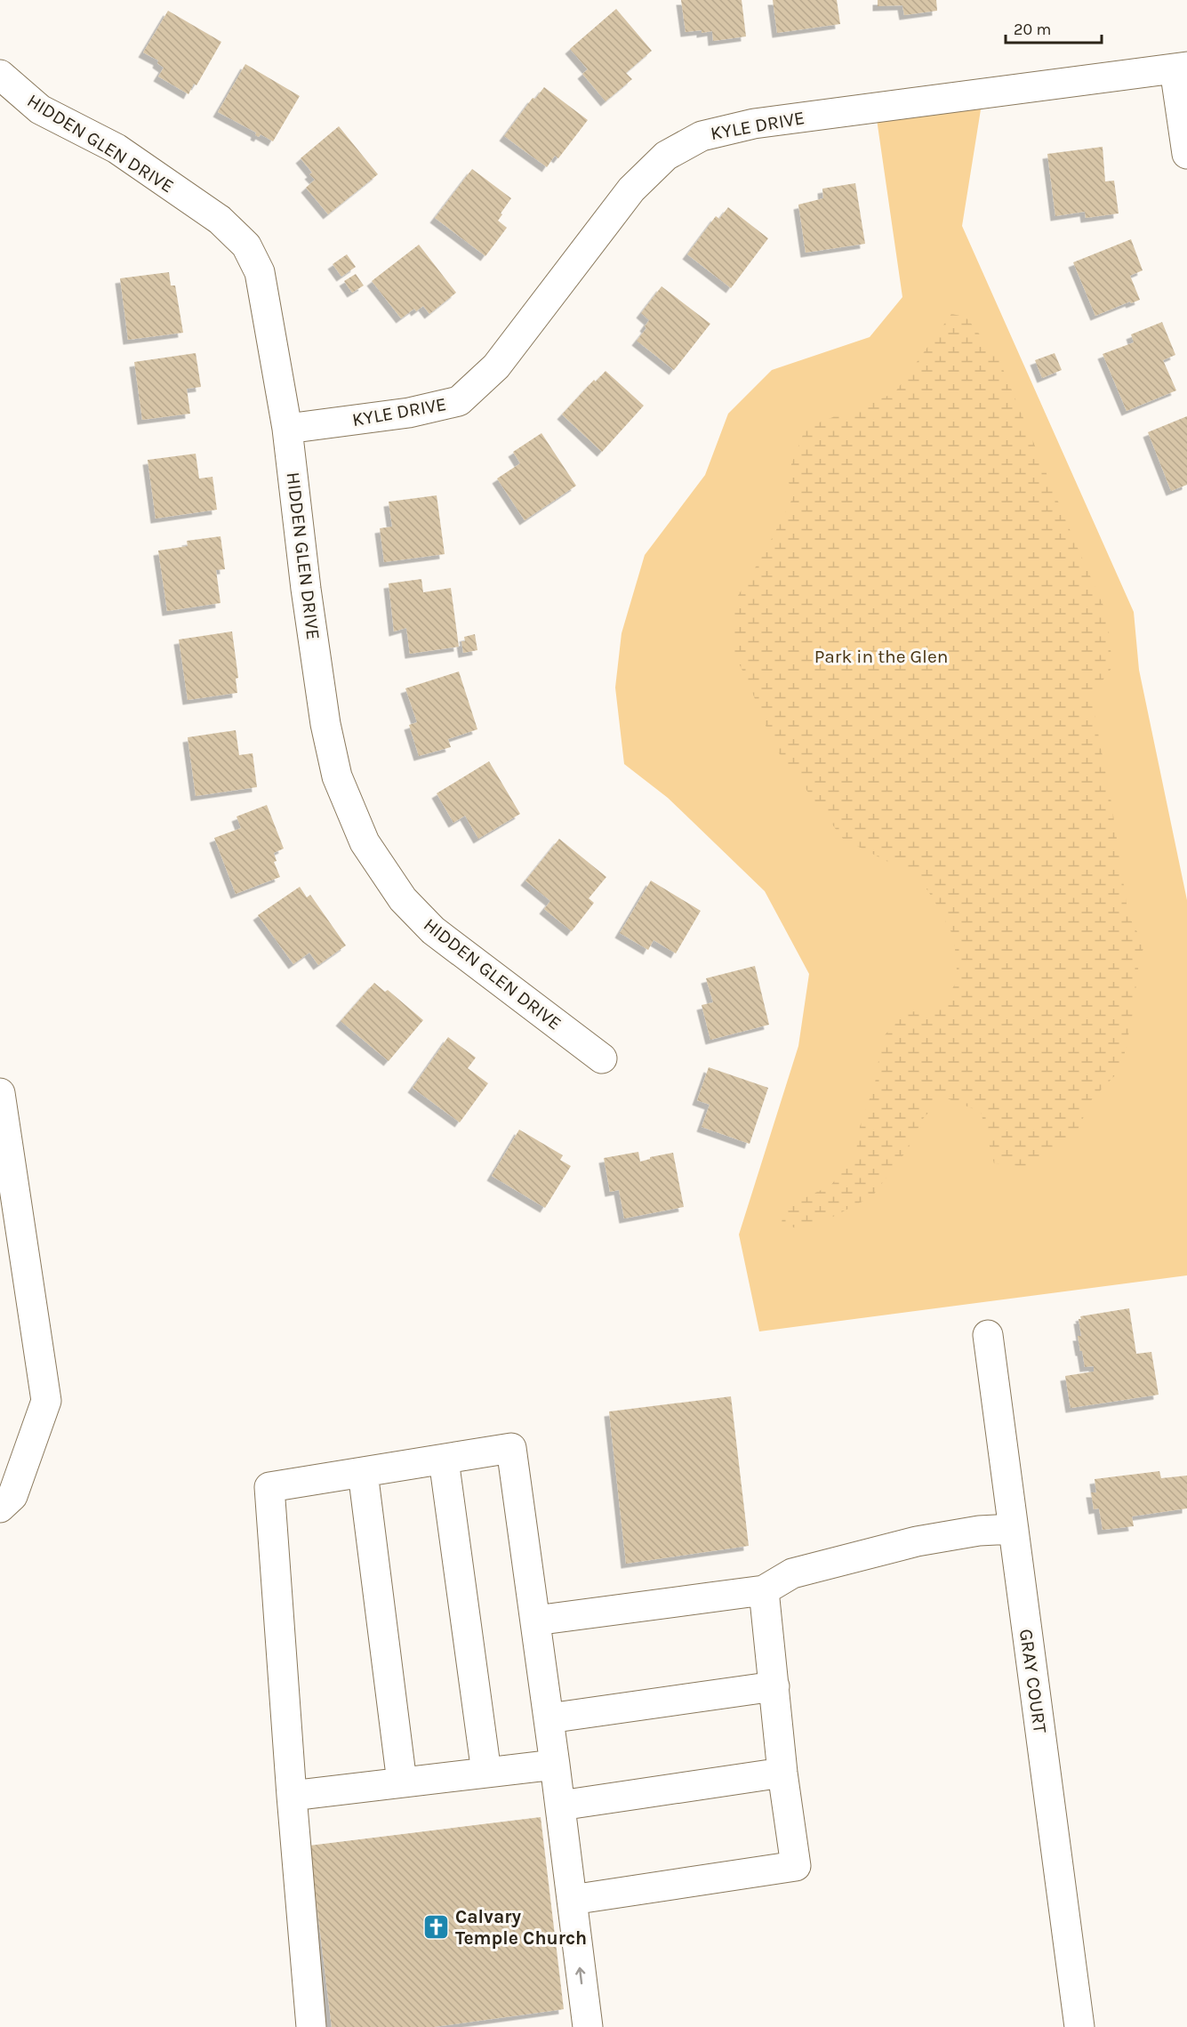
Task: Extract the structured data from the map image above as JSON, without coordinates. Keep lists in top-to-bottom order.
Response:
{
  "streets": {
    "street": ["KYLE DRIVE", "HIDDEN GLEN DRIVE", "GRAY COURT"]
  },
  "crossings": [
    ["KYLE DRIVE", "HIDDEN GLEN DRIVE"]
  ],
  "parks": ["Park in the Glen"],
  "places": {
    "church": ["Calvary Temple Church"]
  },
  "scale_bar": "20 m"
}
